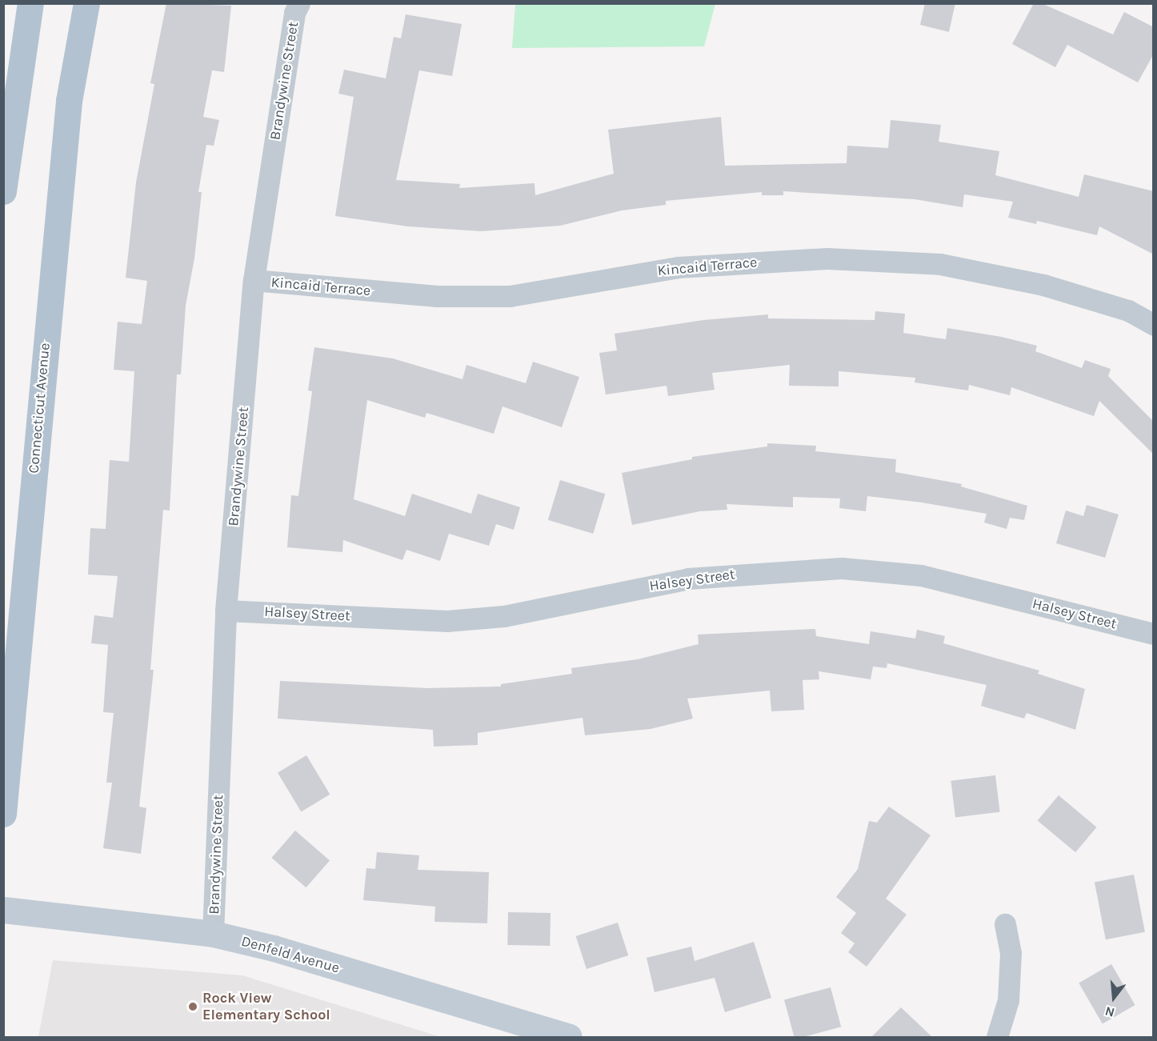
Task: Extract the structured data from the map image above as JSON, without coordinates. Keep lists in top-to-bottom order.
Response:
{
  "streets": {
    "main road": ["Connecticut Avenue"],
    "street": [
      "Brandywine Street",
      "Kincaid Terrace",
      "Halsey Street",
      "Denfeld Avenue"
    ]
  },
  "crossings": [
    ["Brandywine Street", "Kincaid Terrace"],
    ["Brandywine Street", "Halsey Street"],
    ["Brandywine Street", "Denfeld Avenue"]
  ],
  "places": ["Rock View Elementary School"],
  "north": "bottom"
}
